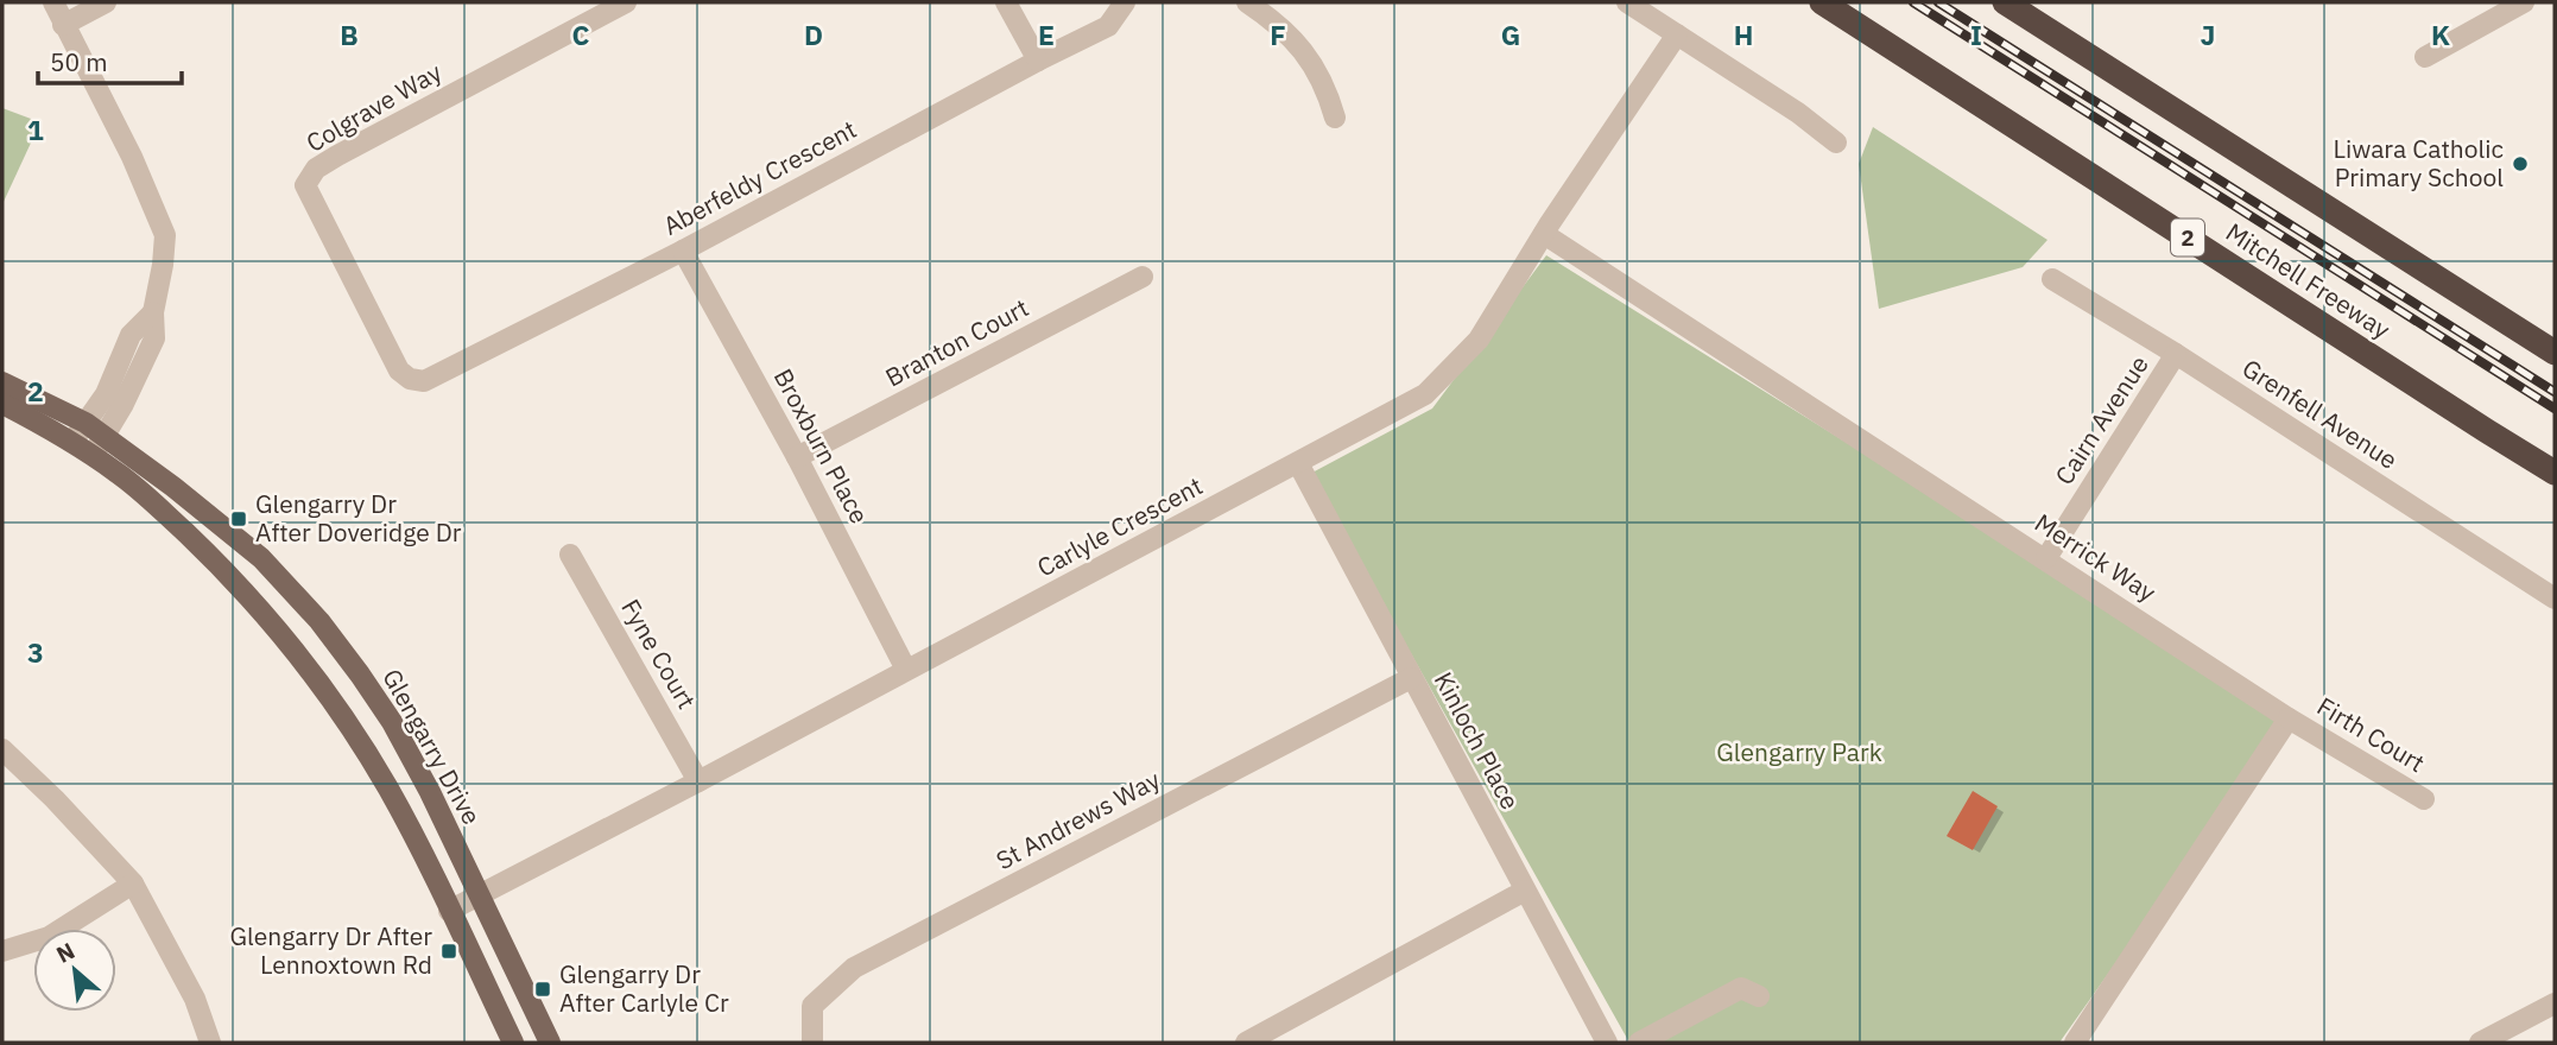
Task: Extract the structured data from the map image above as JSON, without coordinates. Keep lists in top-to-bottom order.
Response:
{
  "streets": {
    "highway": ["2", "Mitchell Freeway"],
    "main road": ["Glengarry Drive"],
    "street": [
      "Colgrave Way",
      "Aberfeldy Crescent",
      "Branton Court",
      "Grenfell Avenue",
      "Cairn Avenue",
      "Broxburn Place",
      "Carlyle Crescent",
      "Merrick Way",
      "Fyne Court",
      "Firth Court",
      "Kinloch Place",
      "St Andrews Way"
    ]
  },
  "crossings": [
    ["Colgrave Way", "Aberfeldy Crescent"],
    ["Aberfeldy Crescent", "Broxburn Place"],
    ["Branton Court", "Broxburn Place"],
    ["Grenfell Avenue", "Cairn Avenue"],
    ["Cairn Avenue", "Merrick Way"],
    ["Broxburn Place", "Carlyle Crescent"],
    ["Carlyle Crescent", "Merrick Way"],
    ["Carlyle Crescent", "Fyne Court"],
    ["Carlyle Crescent", "Kinloch Place"],
    ["Carlyle Crescent", "Glengarry Drive"],
    ["Merrick Way", "Firth Court"],
    ["Kinloch Place", "St Andrews Way"]
  ],
  "parks": ["Glengarry Park"],
  "places": {
    "other": ["Liwara Catholic Primary School"],
    "transit": ["Glengarry Dr After Doveridge Dr", "Glengarry Dr After Lennoxtown Rd", "Glengarry Dr After Carlyle Cr"]
  },
  "scale_bar": "50 m",
  "north": "top left",
  "grid": {
    "columns": [
      "B",
      "C",
      "D",
      "E",
      "F",
      "G",
      "H",
      "I",
      "J",
      "K"
    ],
    "rows": ["1", "2", "3"]
  }
}
